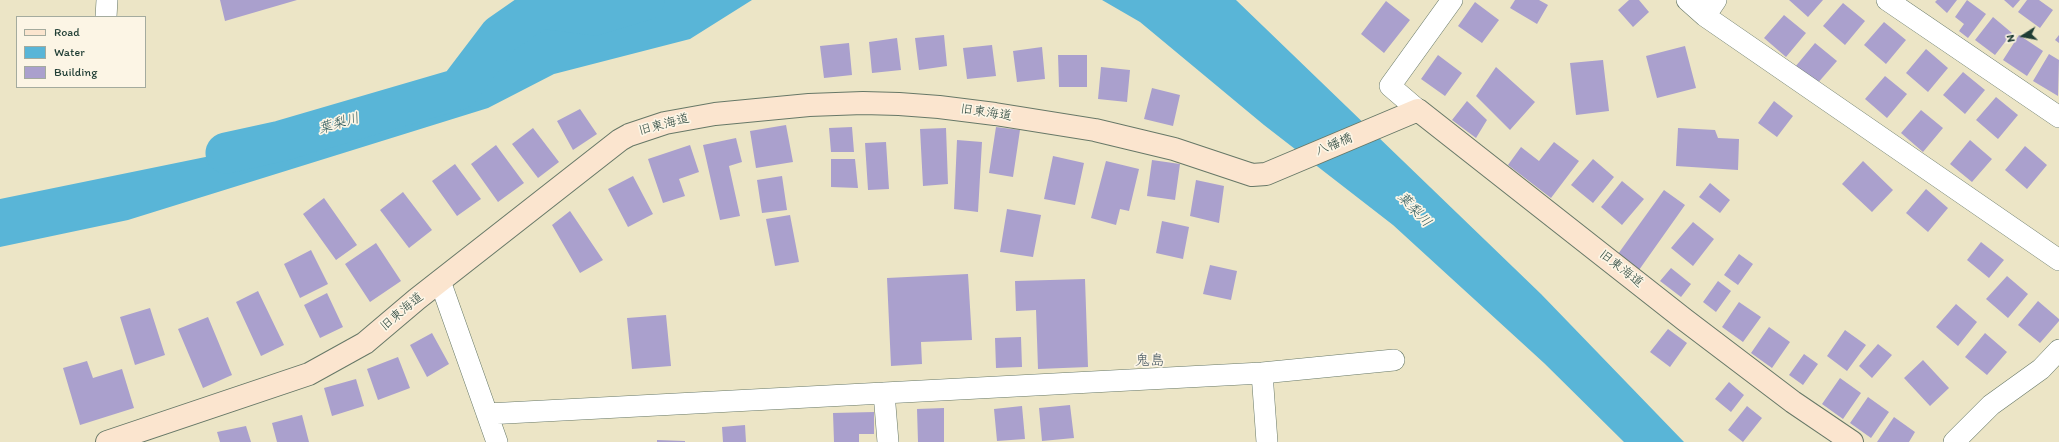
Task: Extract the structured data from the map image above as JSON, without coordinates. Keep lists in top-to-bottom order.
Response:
{
  "streets": {
    "main road": ["旧東海道", "八幡橋"]
  },
  "crossings": [
    ["旧東海道", "八幡橋"]
  ],
  "districts": ["鬼島"],
  "water": ["葉梨川"],
  "legend": ["Road", "Water", "Building"],
  "north": "left"
}
